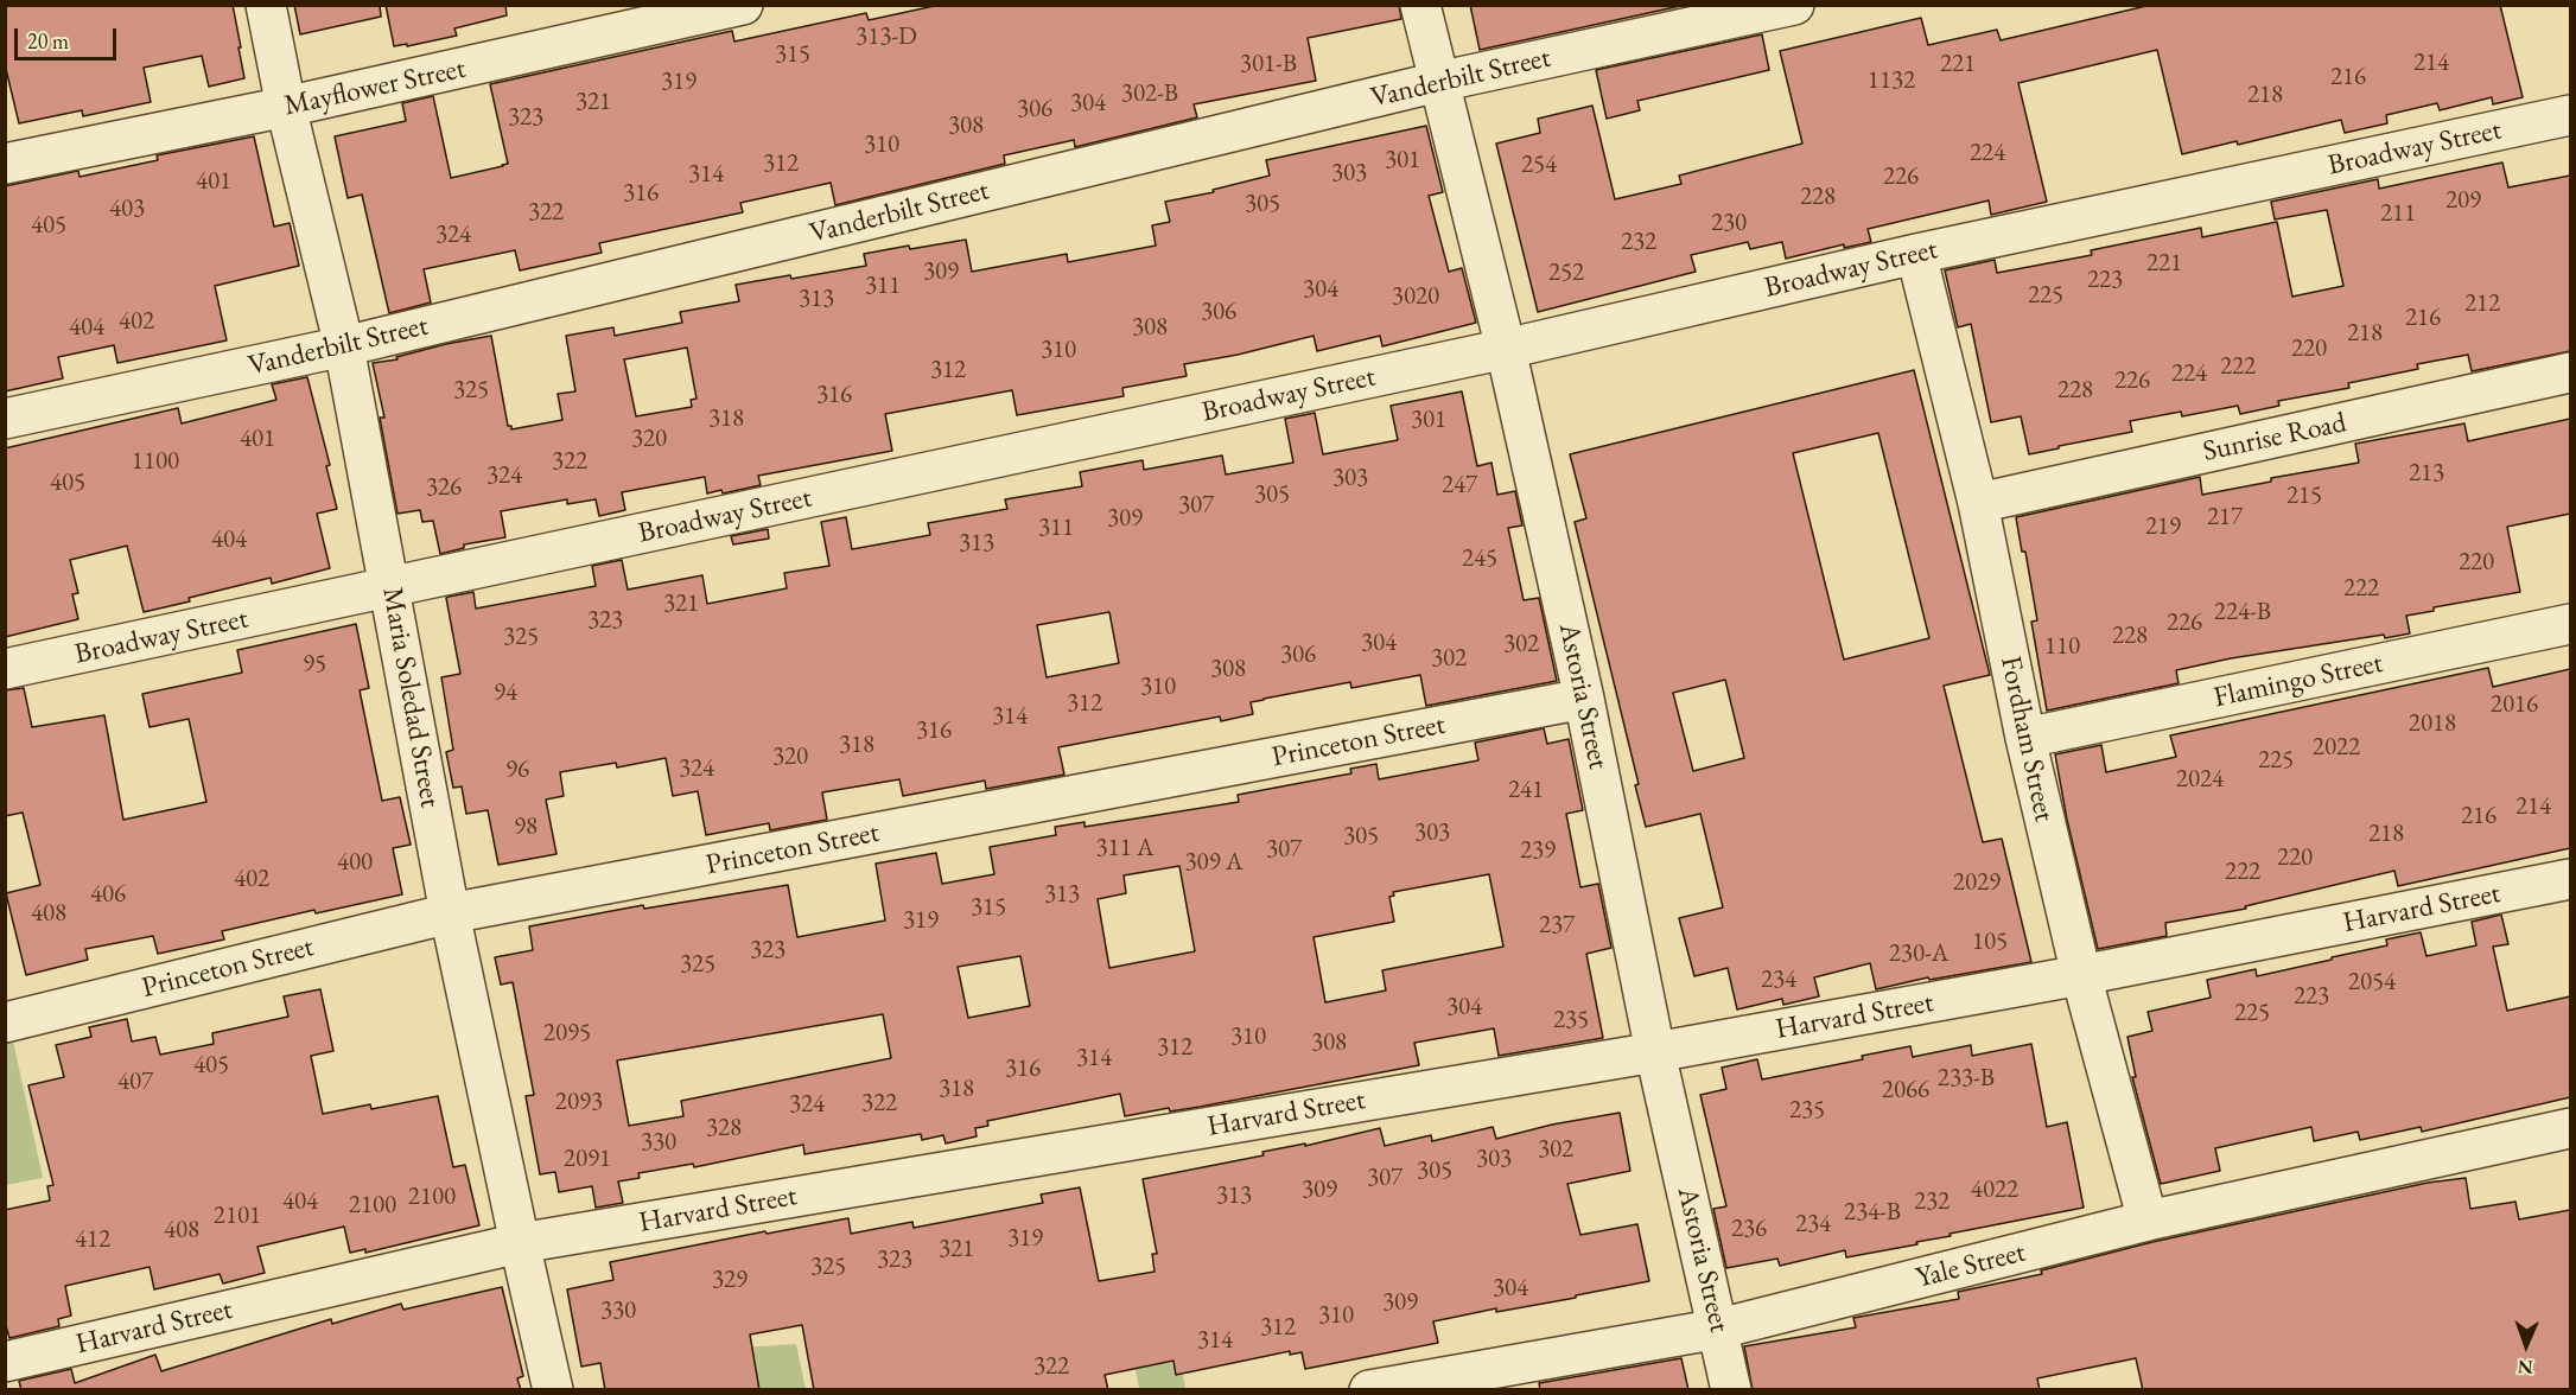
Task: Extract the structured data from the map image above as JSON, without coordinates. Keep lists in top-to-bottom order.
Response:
{
  "streets": {
    "street": [
      "Vanderbilt Street",
      "Mayflower Street",
      "Broadway Street",
      "Sunrise Road",
      "Flamingo Street",
      "Astoria Street",
      "Maria Soledad Street",
      "Fordham Street",
      "Princeton Street",
      "Harvard Street",
      "Yale Street"
    ]
  },
  "crossings": [
    ["Vanderbilt Street", "Astoria Street"],
    ["Vanderbilt Street", "Maria Soledad Street"],
    ["Mayflower Street", "Maria Soledad Street"],
    ["Broadway Street", "Astoria Street"],
    ["Broadway Street", "Maria Soledad Street"],
    ["Broadway Street", "Fordham Street"],
    ["Sunrise Road", "Fordham Street"],
    ["Flamingo Street", "Fordham Street"],
    ["Astoria Street", "Princeton Street"],
    ["Astoria Street", "Harvard Street"],
    ["Astoria Street", "Yale Street"],
    ["Maria Soledad Street", "Princeton Street"],
    ["Maria Soledad Street", "Harvard Street"],
    ["Fordham Street", "Harvard Street"],
    ["Fordham Street", "Yale Street"]
  ],
  "house_numbers": [
    "313-D",
    "315",
    "214",
    "301-B",
    "221",
    "216",
    "1132",
    "319",
    "302-B",
    "218",
    "321",
    "304",
    "306",
    "323",
    "308",
    "310",
    "224",
    "301",
    "312",
    "254",
    "303",
    "314",
    "226",
    "401",
    "316",
    "228",
    "209",
    "305",
    "403",
    "322",
    "211",
    "230",
    "405",
    "324",
    "232",
    "221",
    "309",
    "252",
    "223",
    "311",
    "304",
    "225",
    "3020",
    "313",
    "212",
    "306",
    "216",
    "402",
    "404",
    "308",
    "218",
    "220",
    "310",
    "222",
    "312",
    "224",
    "226",
    "325",
    "228",
    "316",
    "318",
    "301",
    "401",
    "320",
    "1100",
    "322",
    "213",
    "324",
    "303",
    "405",
    "247",
    "326",
    "305",
    "215",
    "307",
    "217",
    "309",
    "219",
    "311",
    "404",
    "313",
    "245",
    "220",
    "222",
    "321",
    "224-B",
    "323",
    "226",
    "228",
    "325",
    "304",
    "302",
    "110",
    "306",
    "302",
    "95",
    "308",
    "310",
    "94",
    "312",
    "2016",
    "314",
    "2018",
    "316",
    "318",
    "2022",
    "320",
    "225",
    "324",
    "96",
    "2024",
    "241",
    "214",
    "216",
    "98",
    "303",
    "218",
    "305",
    "311 A",
    "307",
    "239",
    "220",
    "400",
    "309 A",
    "222",
    "402",
    "2029",
    "406",
    "313",
    "315",
    "408",
    "319",
    "237",
    "105",
    "323",
    "230-A",
    "325",
    "234",
    "2054",
    "223",
    "304",
    "225",
    "235",
    "2095",
    "310",
    "308",
    "312",
    "314",
    "405",
    "316",
    "233-B",
    "407",
    "318",
    "2066",
    "2093",
    "322",
    "324",
    "235",
    "328",
    "330",
    "302",
    "2091",
    "303",
    "305",
    "307",
    "309",
    "4022",
    "313",
    "2100",
    "404",
    "232",
    "2100",
    "234-B",
    "2101",
    "234",
    "236",
    "408",
    "319",
    "412",
    "321",
    "323",
    "325",
    "329",
    "304",
    "309",
    "330",
    "310",
    "312",
    "314",
    "322"
  ],
  "scale_bar": "20 m",
  "north": "bottom"
}
